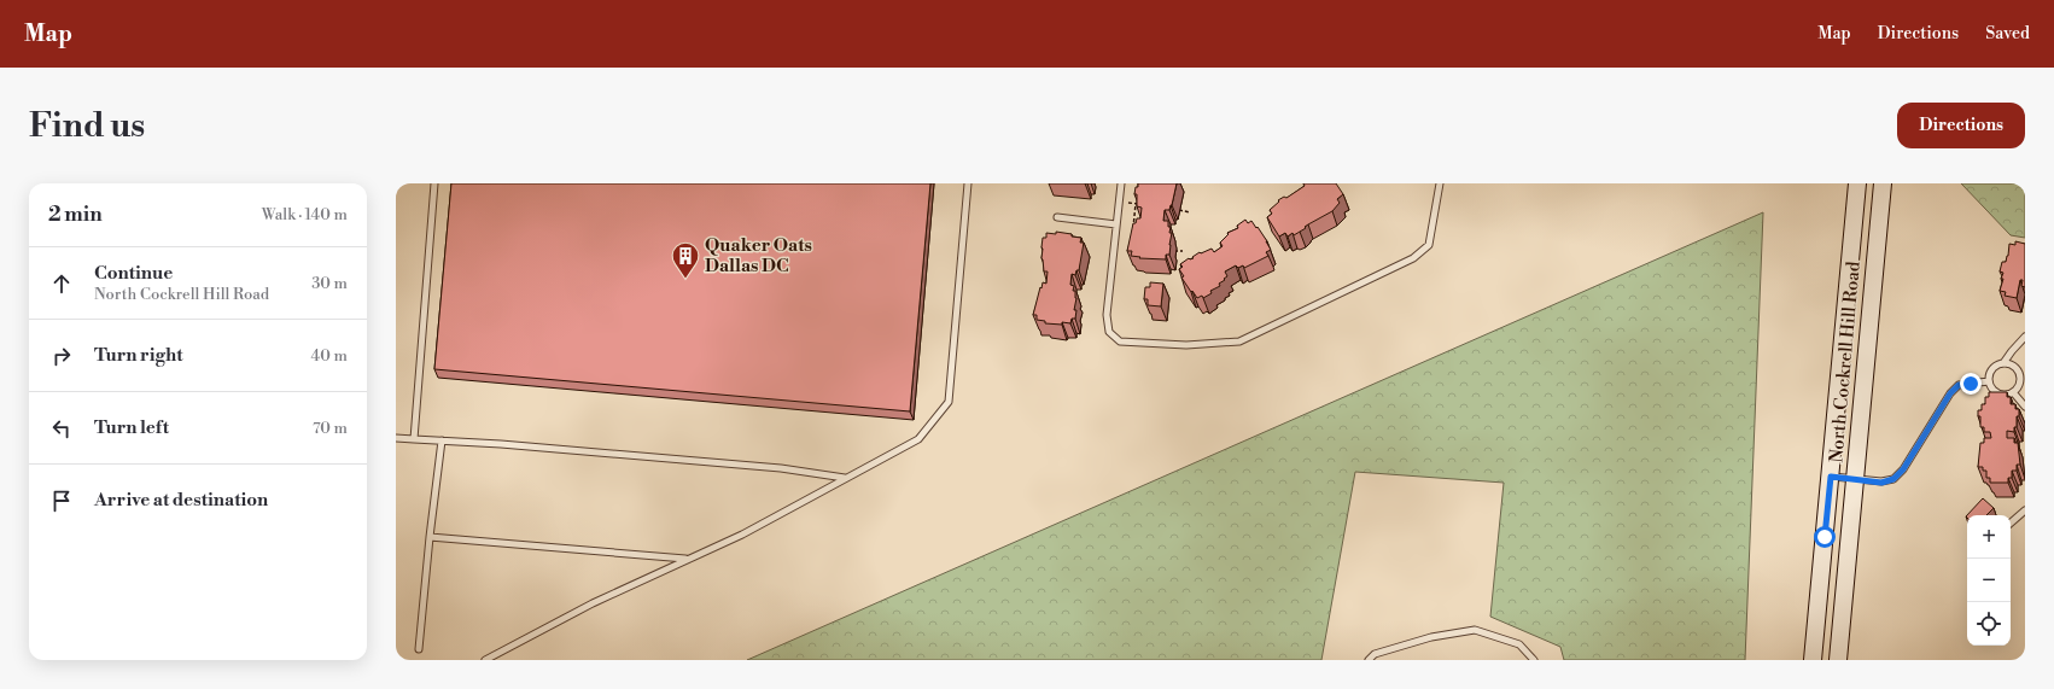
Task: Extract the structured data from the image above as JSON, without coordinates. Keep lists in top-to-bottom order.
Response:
{
  "streets": {
    "main road": ["North Cockrell Hill Road"]
  },
  "places": {
    "building": ["Quaker Oats Dallas DC"]
  },
  "page": {
    "header": "Map",
    "nav": ["Map", "Directions", "Saved"],
    "buttons": "Directions",
    "title": "Find us",
    "heading": ["2 min", "Walk · 140 m"],
    "list": [
      ["Continue", "North Cockrell Hill Road", "30 m"],
      ["Turn right", "40 m"],
      ["Turn left", "70 m"],
      "Arrive at destination"
    ],
    "map_buttons": ["+", "−"]
  }
}
